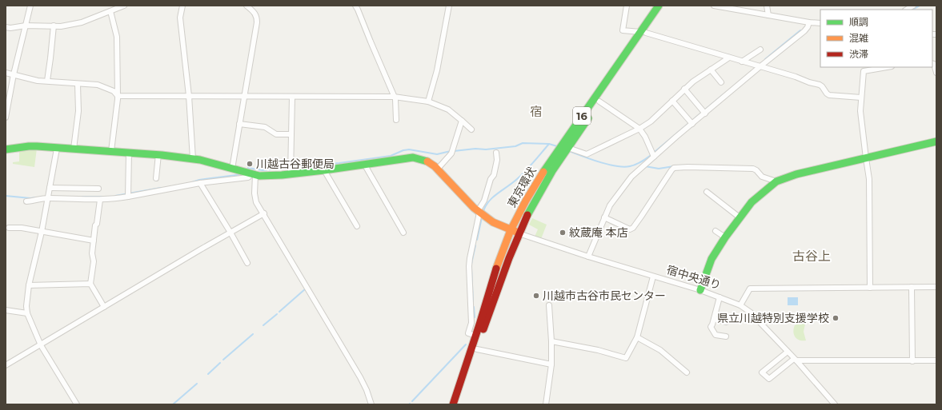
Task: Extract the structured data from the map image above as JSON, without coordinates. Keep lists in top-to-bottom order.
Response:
{
  "streets": {
    "main road": ["16", "東京環状", "宿中央通り"]
  },
  "crossings": [
    ["東京環状", "宿中央通り"]
  ],
  "districts": ["宿", "古谷上"],
  "places": [
    "川越古谷郵便局",
    "紋蔵庵 本店",
    "川越市古谷市民センター",
    "県立川越特別支援学校"
  ],
  "legend": ["順調", "混雑", "渋滞"]
}
